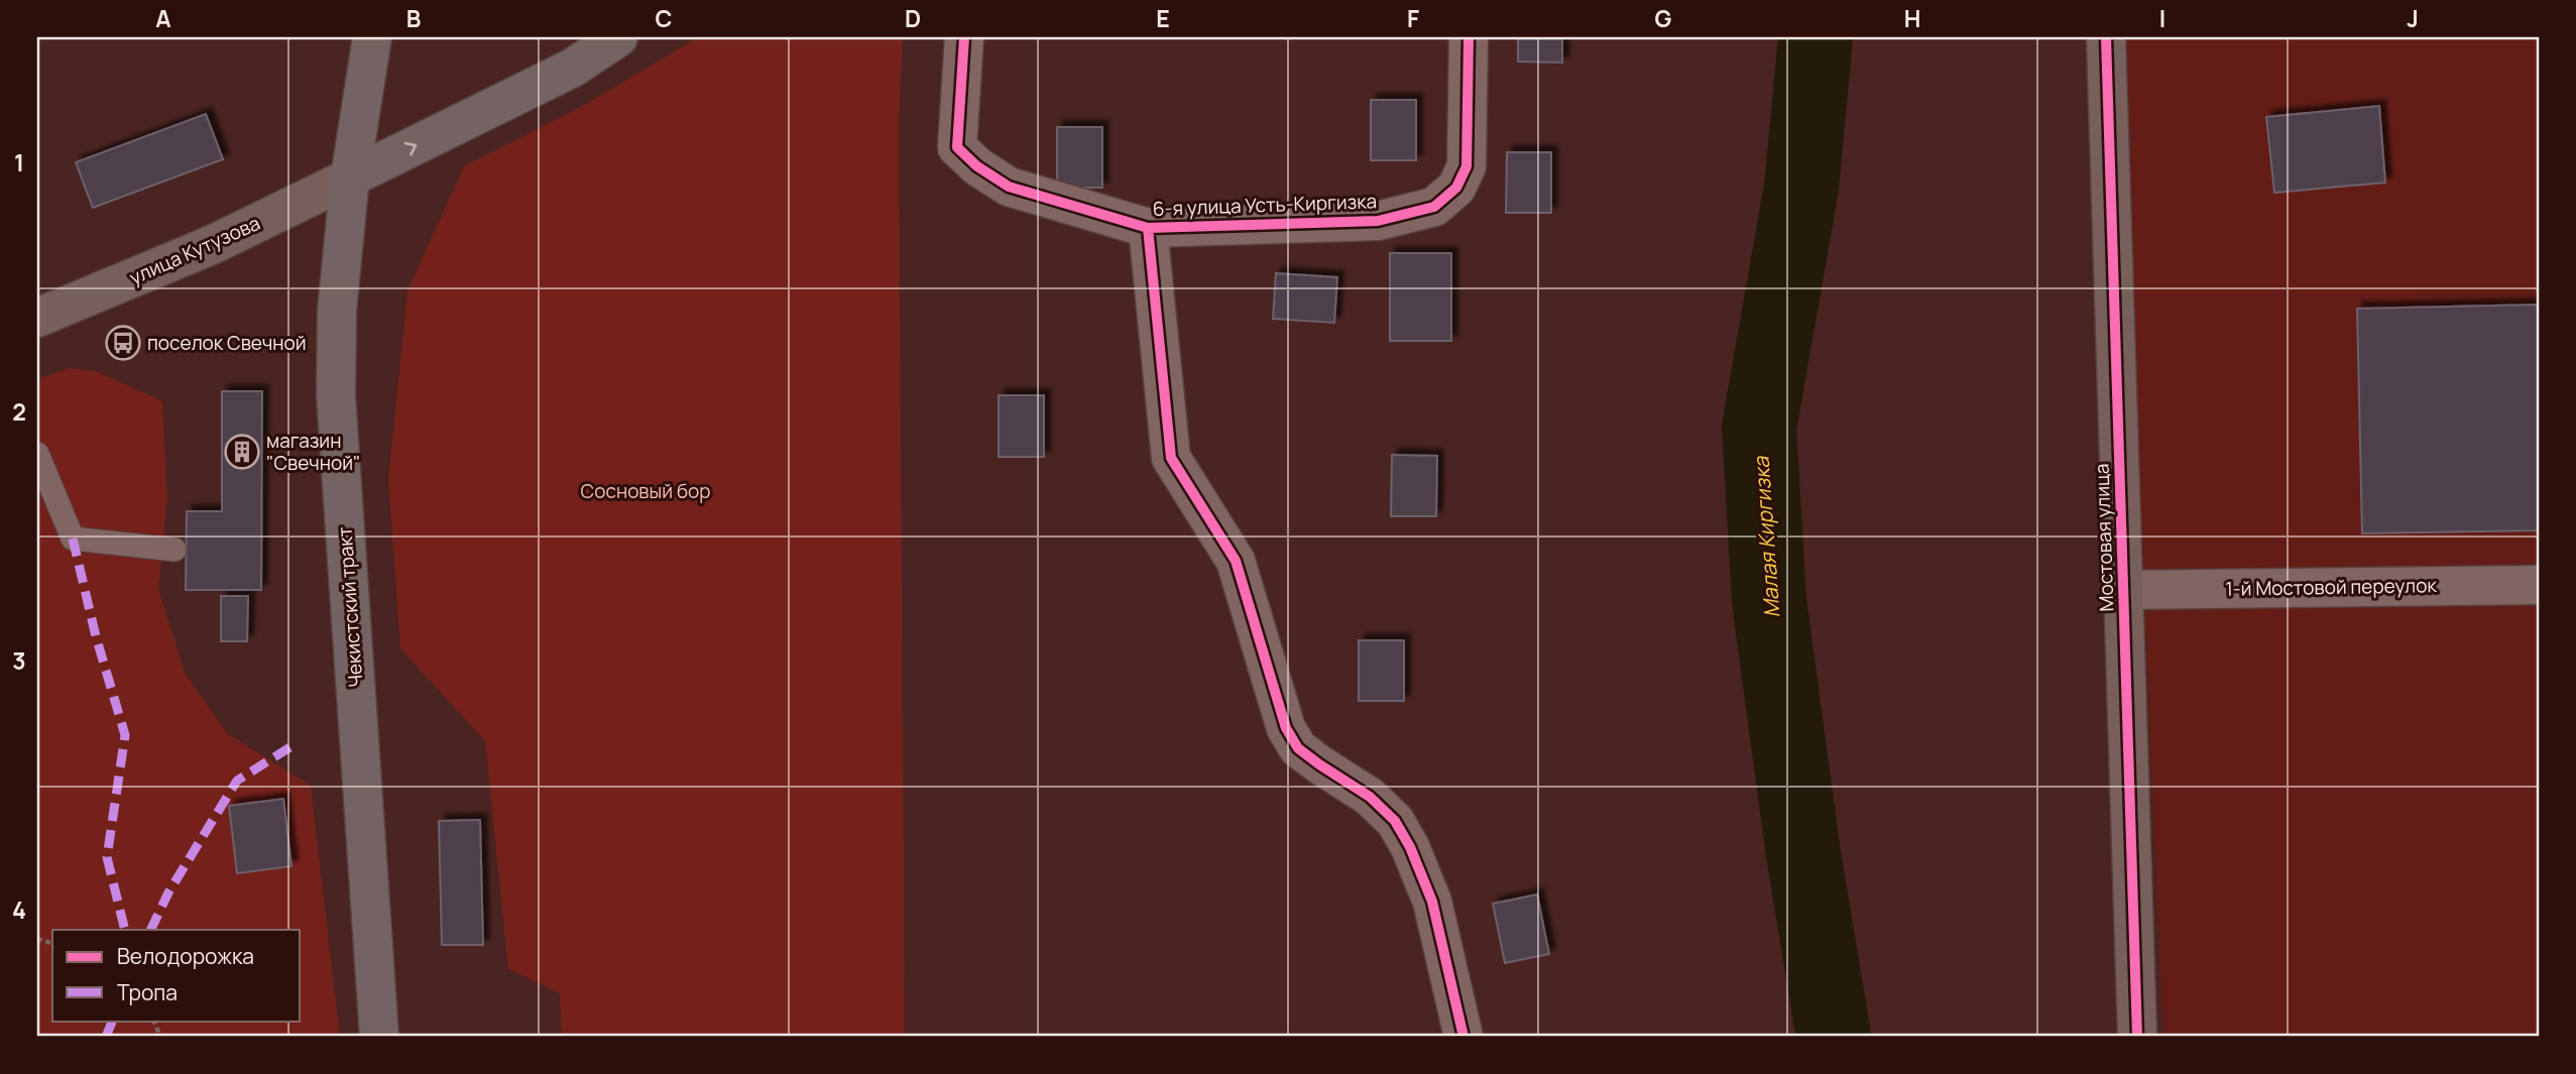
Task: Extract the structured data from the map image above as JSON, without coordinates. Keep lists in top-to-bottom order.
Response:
{
  "streets": {
    "main road": ["Чекистский тракт"],
    "street": [
      "6-я улица Усть-Киргизка",
      "улица Кутузова",
      "Мостовая улица",
      "1-й Мостовой переулок"
    ]
  },
  "crossings": [
    ["улица Кутузова", "Чекистский тракт"],
    ["Мостовая улица", "1-й Мостовой переулок"]
  ],
  "water": ["Малая Киргизка"],
  "parks": ["Сосновый бор"],
  "places": {
    "bus stop": ["поселок Свечной"],
    "building": ["магазин \"Свечной\""]
  },
  "legend": ["Велодорожка", "Тропа"],
  "grid": {
    "columns": [
      "A",
      "B",
      "C",
      "D",
      "E",
      "F",
      "G",
      "H",
      "I",
      "J"
    ],
    "rows": [
      "1",
      "2",
      "3",
      "4"
    ]
  }
}
